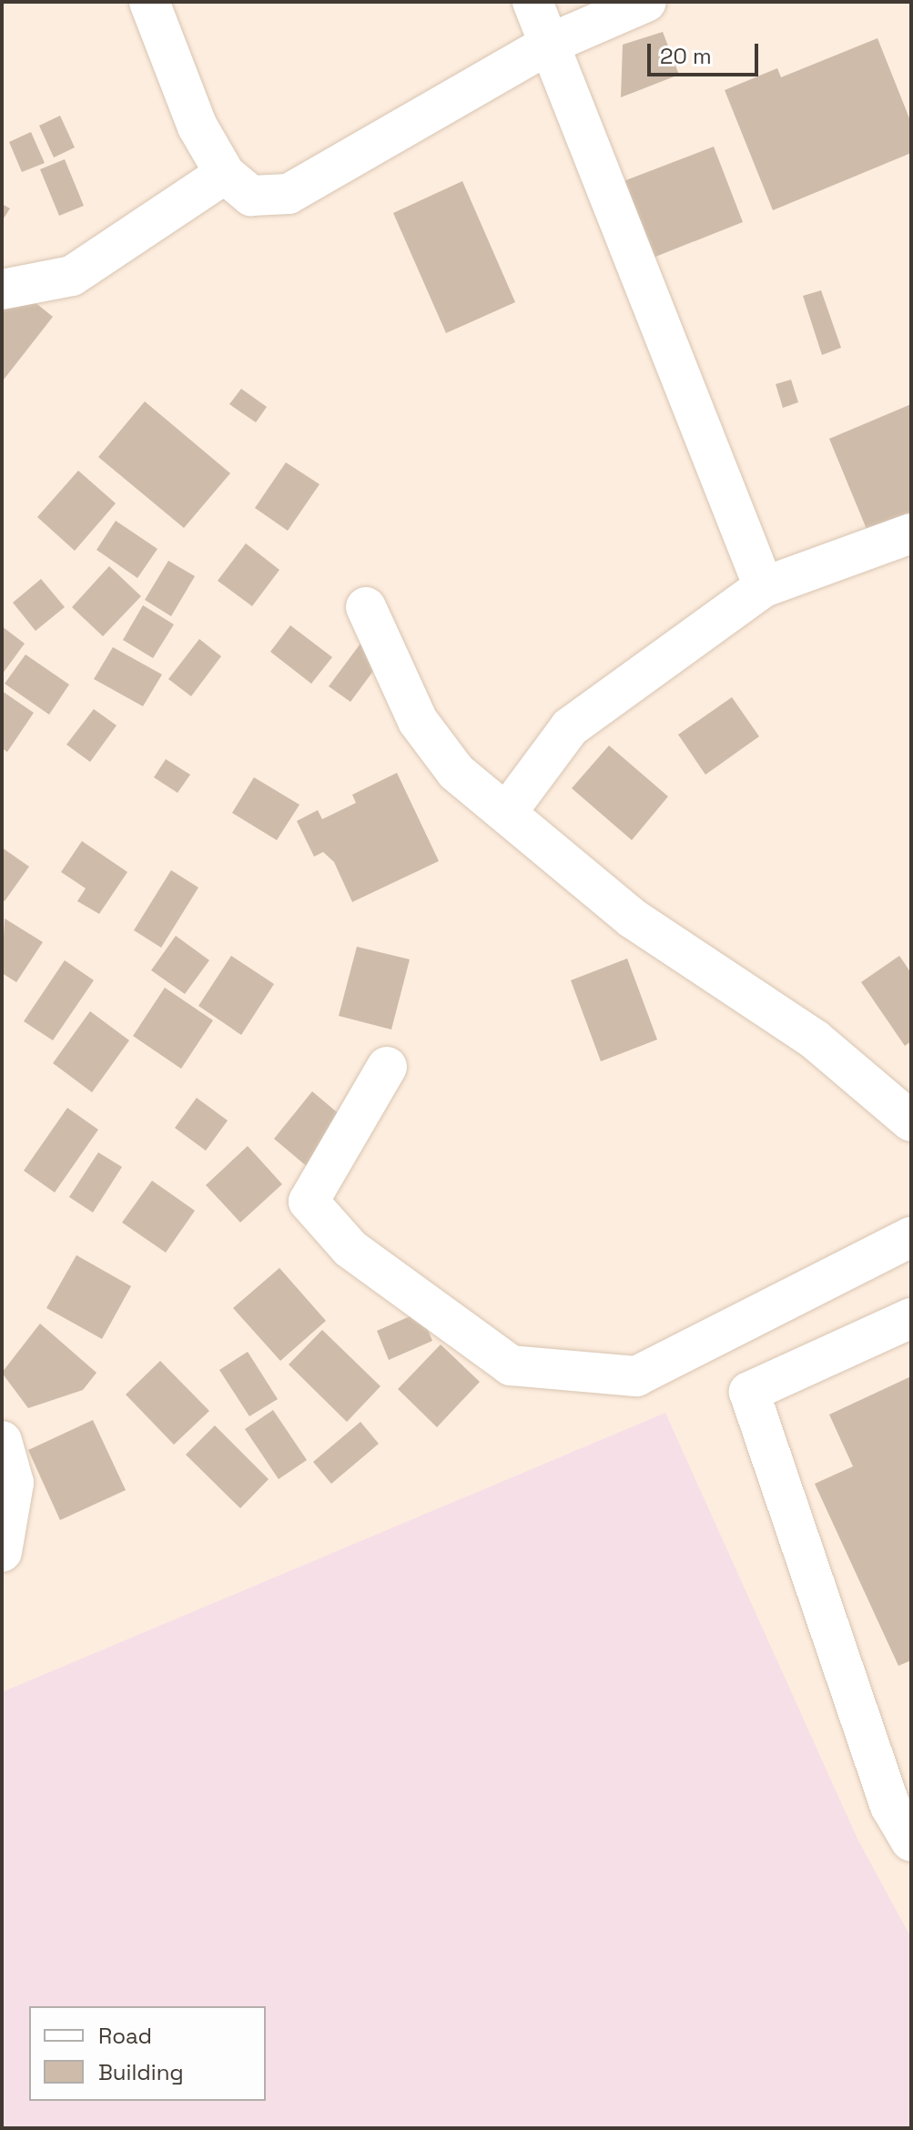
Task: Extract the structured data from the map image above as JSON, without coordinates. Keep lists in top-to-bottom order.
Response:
{
  "legend": ["Road", "Building"],
  "scale_bar": "20 m"
}
